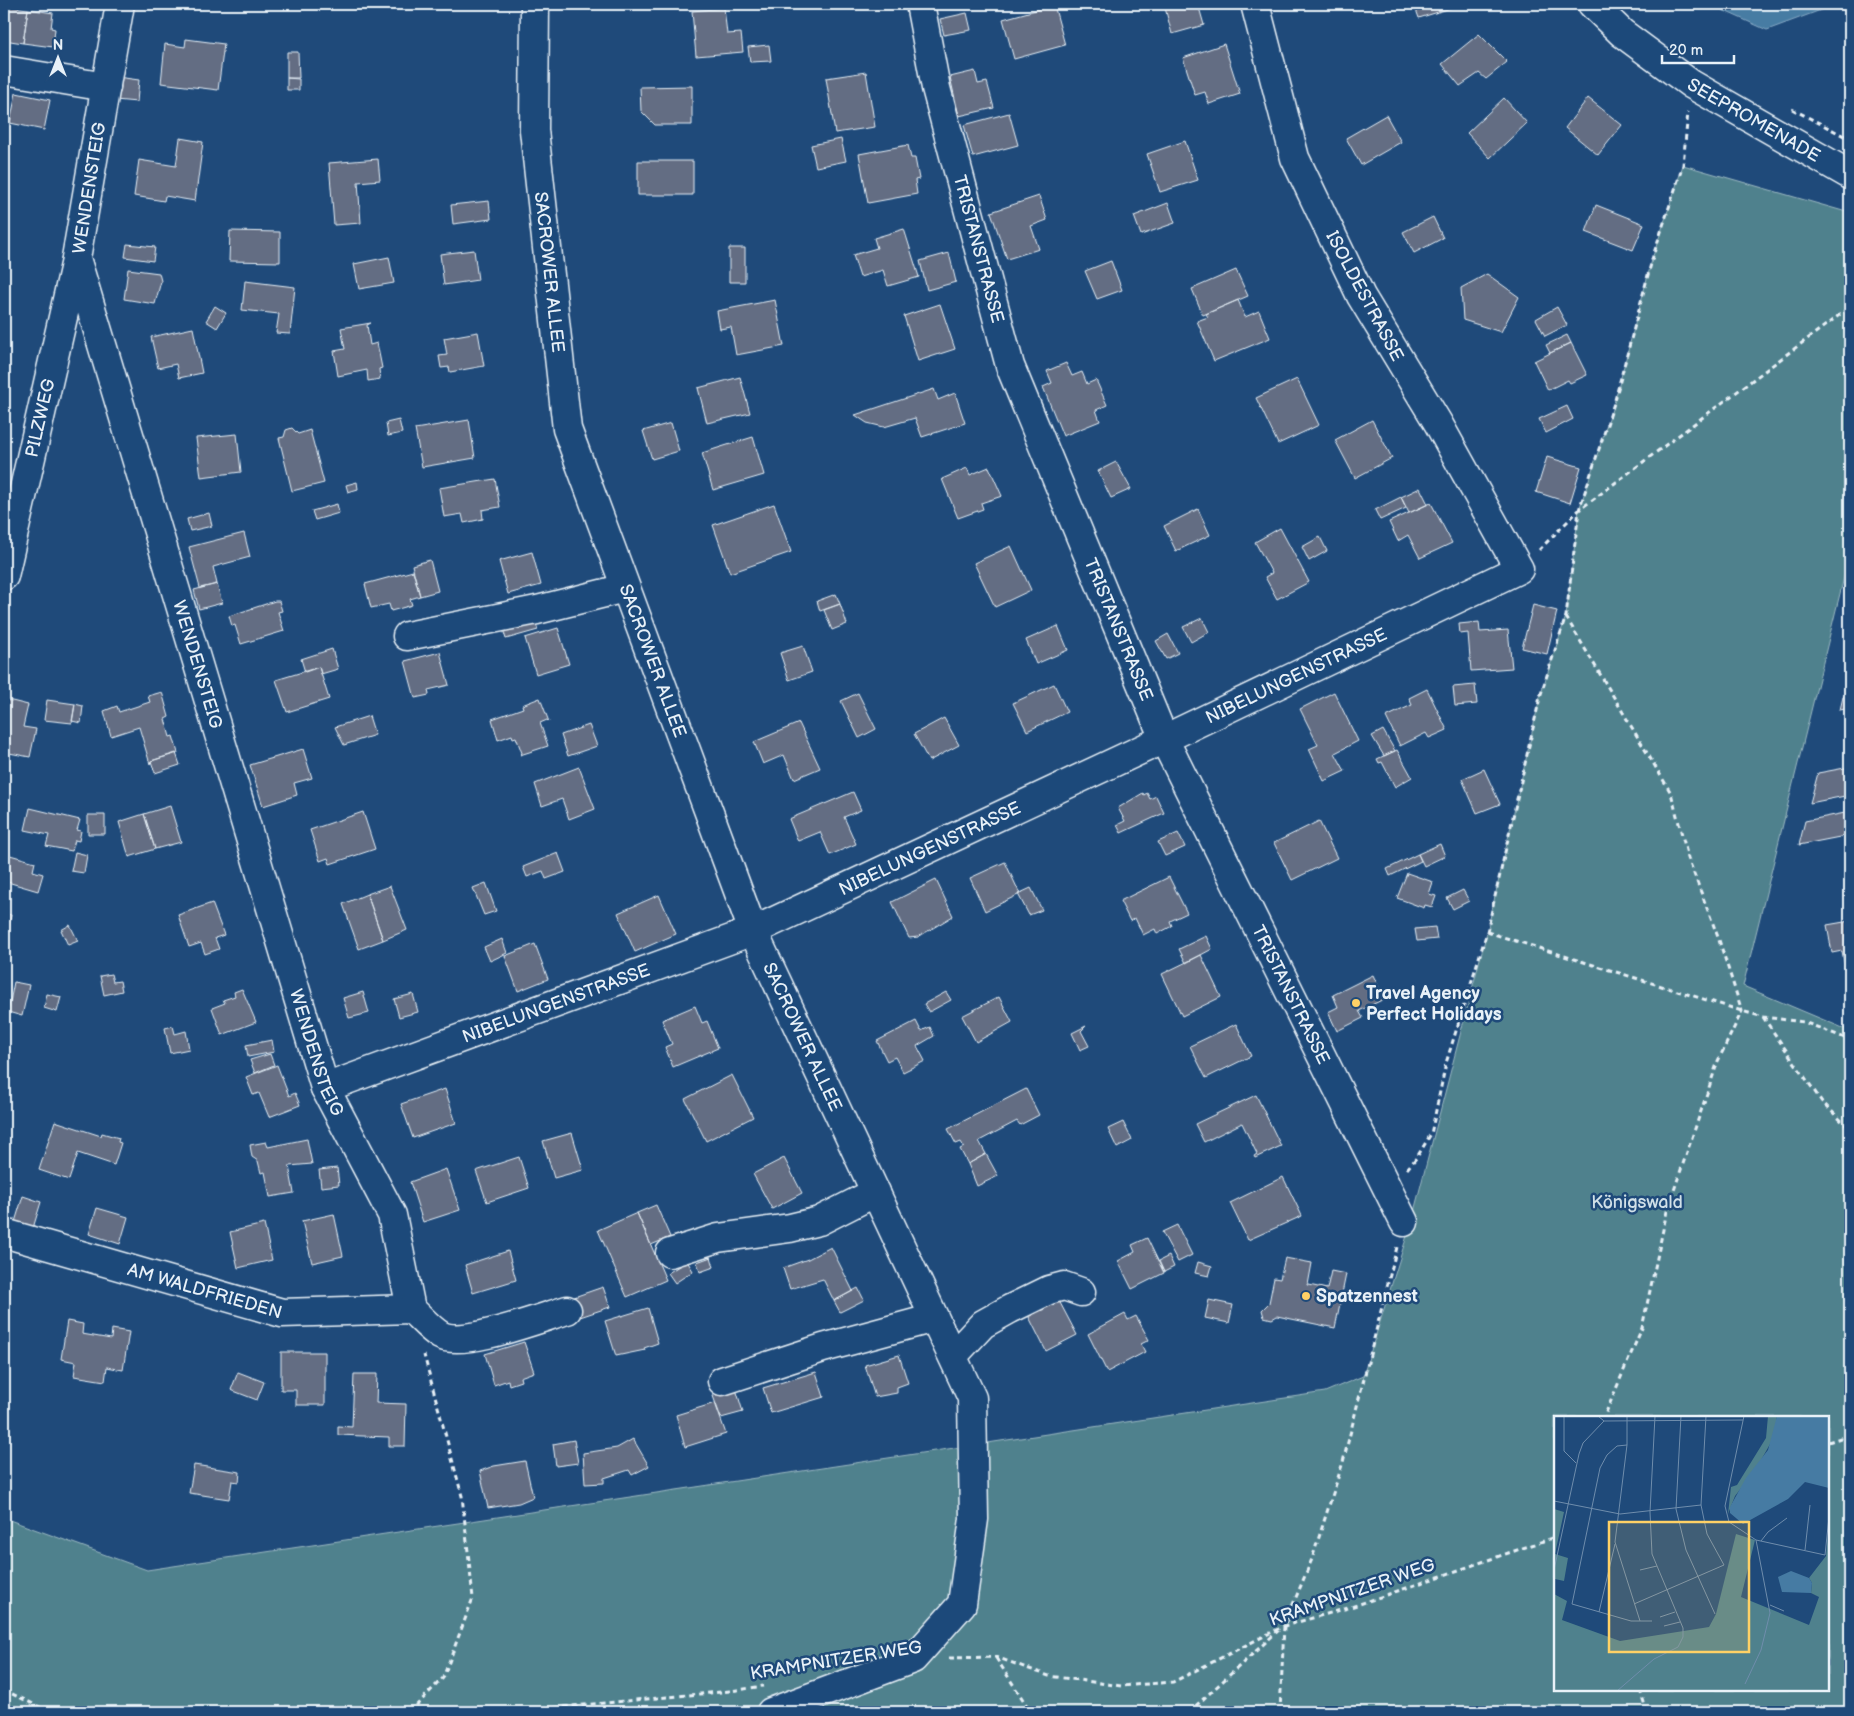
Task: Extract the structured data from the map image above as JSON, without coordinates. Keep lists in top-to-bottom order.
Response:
{
  "streets": {
    "street": [
      "SEEPROMENADE",
      "WENDENSTEIG",
      "TRISTANSTRASSE",
      "SACROWER ALLEE",
      "ISOLDESTRASSE",
      "PILZWEG",
      "NIBELUNGENSTRASSE",
      "AM WALDFRIEDEN"
    ],
    "path": ["KRAMPNITZER WEG"]
  },
  "crossings": [
    ["WENDENSTEIG", "PILZWEG"],
    ["WENDENSTEIG", "NIBELUNGENSTRASSE"],
    ["WENDENSTEIG", "AM WALDFRIEDEN"],
    ["TRISTANSTRASSE", "NIBELUNGENSTRASSE"],
    ["SACROWER ALLEE", "NIBELUNGENSTRASSE"],
    ["SACROWER ALLEE", "KRAMPNITZER WEG"],
    ["ISOLDESTRASSE", "NIBELUNGENSTRASSE"]
  ],
  "parks": ["Königswald"],
  "places": ["Travel Agency Perfect Holidays", "Spatzennest"],
  "scale_bar": "20 m",
  "north": "top"
}
